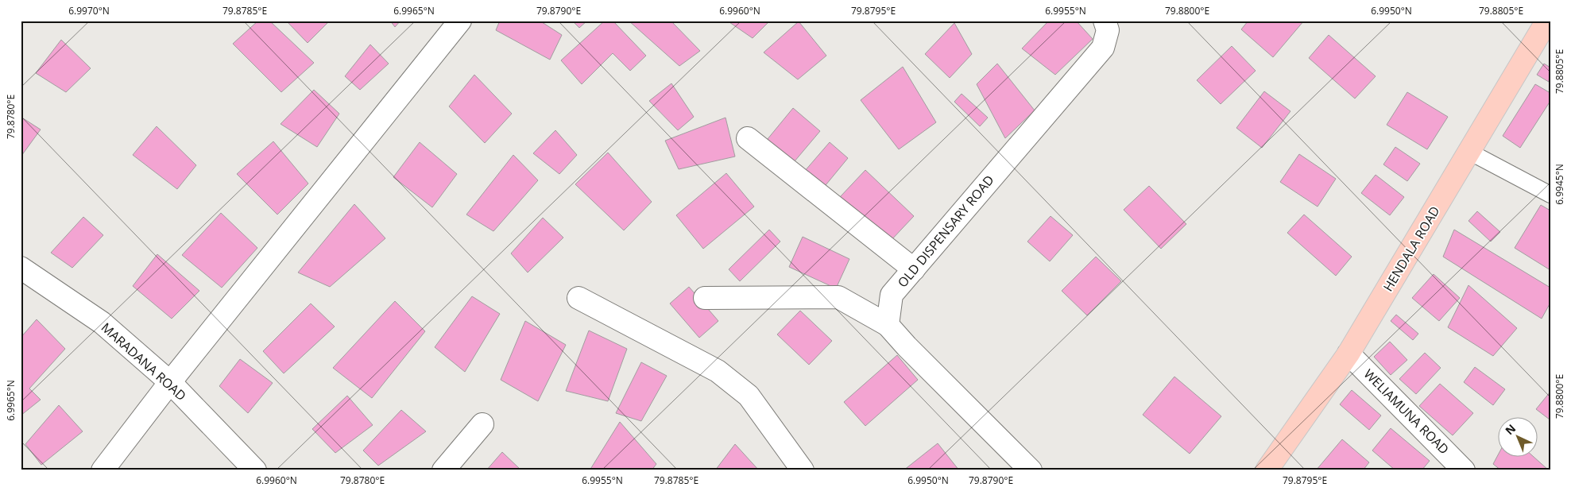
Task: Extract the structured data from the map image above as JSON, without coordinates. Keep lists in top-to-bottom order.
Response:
{
  "streets": {
    "main road": ["HENDALA ROAD"],
    "street": ["OLD DISPENSARY ROAD", "MARADANA ROAD", "WELIAMUNA ROAD"]
  },
  "crossings": [
    ["HENDALA ROAD", "WELIAMUNA ROAD"]
  ],
  "north": "top left",
  "coordinates": [
    "6.9970°N",
    "79.8785°E",
    "6.9965°N",
    "79.8790°E",
    "6.9960°N",
    "79.8795°E",
    "6.9955°N",
    "79.8800°E",
    "6.9950°N",
    "79.8805°E",
    "79.8780°E",
    "6.9945°N"
  ]
}
